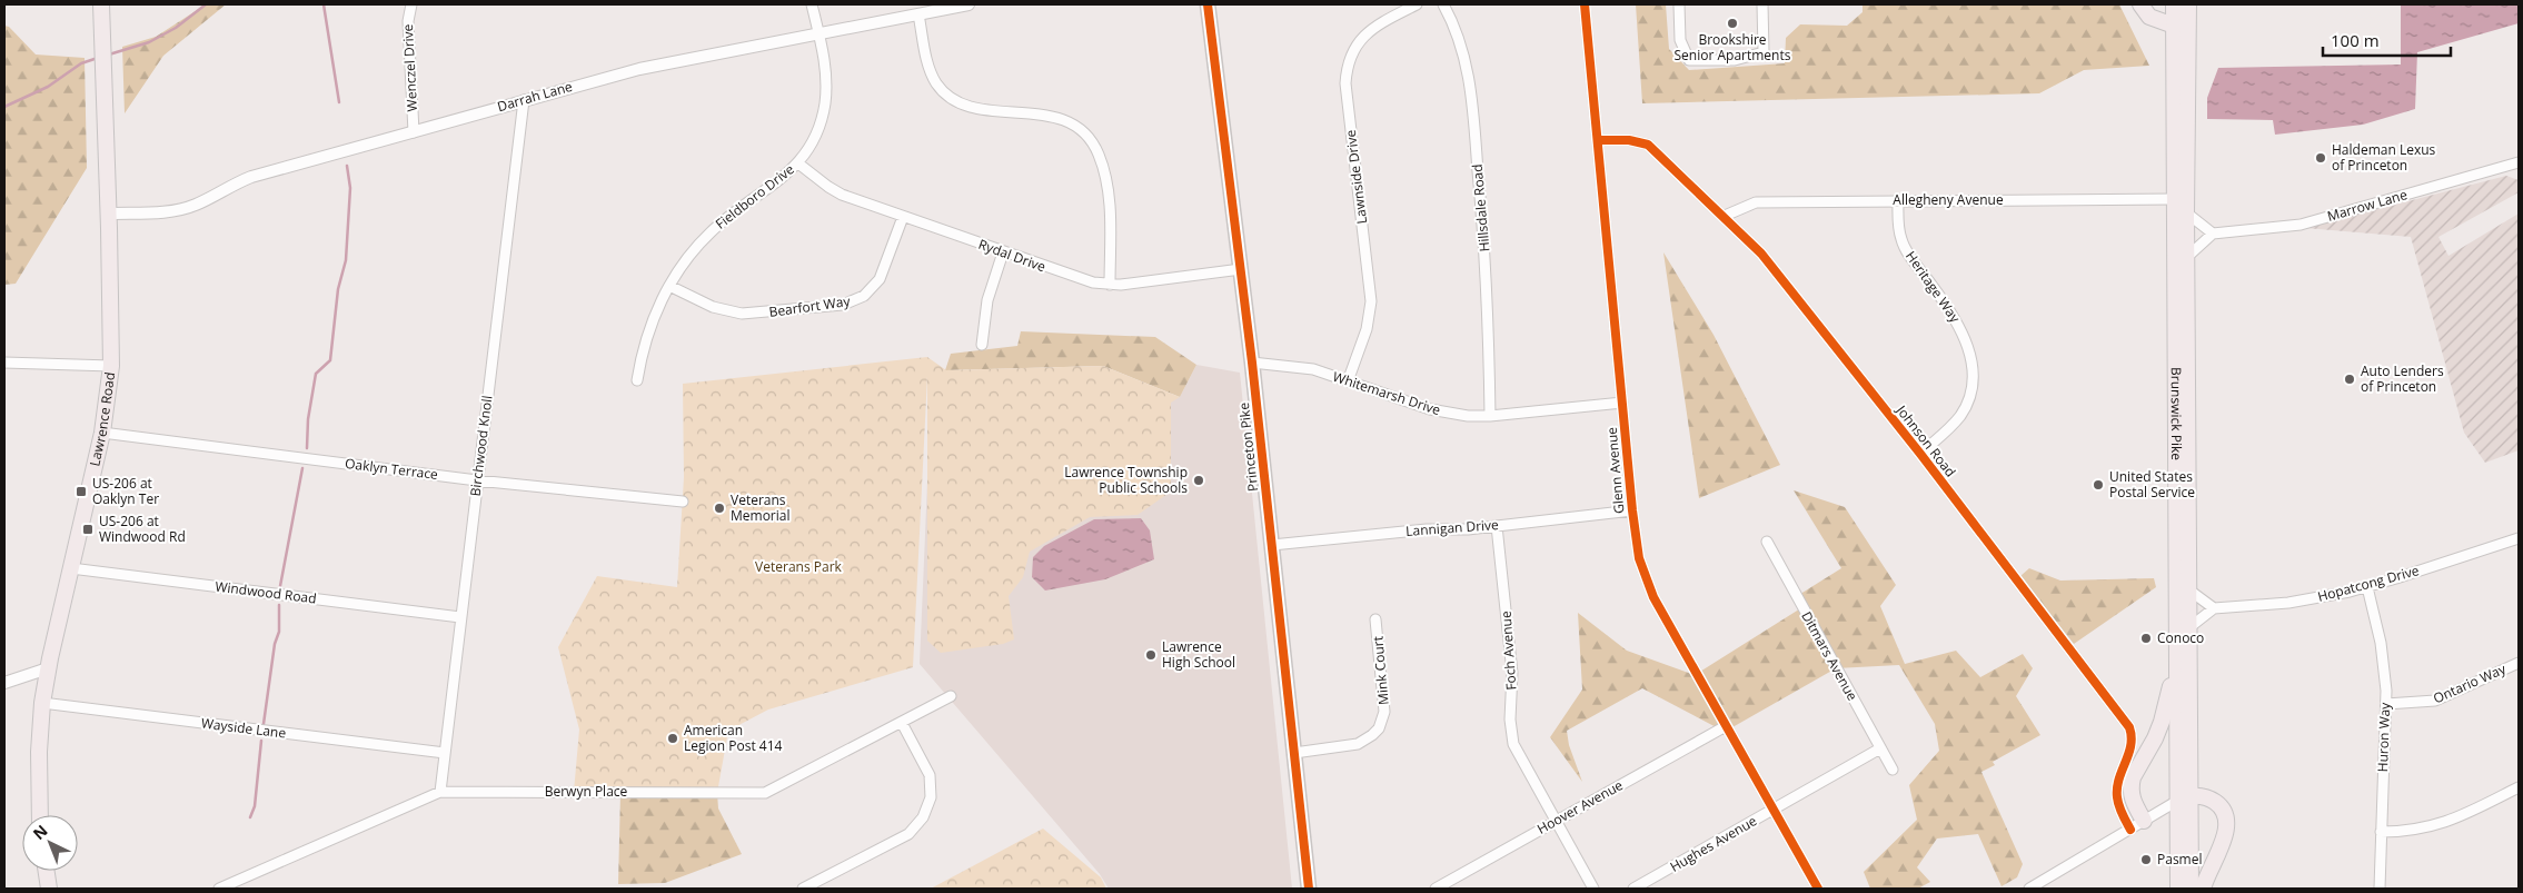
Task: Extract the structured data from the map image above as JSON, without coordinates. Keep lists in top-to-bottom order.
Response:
{
  "streets": {
    "main road": ["Brunswick Pike", "Lawrence Road", "Princeton Pike"],
    "street": [
      "Wenczel Drive",
      "Darrah Lane",
      "Lawnside Drive",
      "Fieldboro Drive",
      "Allegheny Avenue",
      "Marrow Lane",
      "Hillsdale Road",
      "Rydal Drive",
      "Heritage Way",
      "Bearfort Way",
      "Whitemarsh Drive",
      "Johnson Road",
      "Birchwood Knoll",
      "Oaklyn Terrace",
      "Glenn Avenue",
      "Lannigan Drive",
      "Hopatcong Drive",
      "Windwood Road",
      "Foch Avenue",
      "Ditmars Avenue",
      "Mink Court",
      "Ontario Way",
      "Wayside Lane",
      "Huron Way",
      "Berwyn Place",
      "Hoover Avenue",
      "Hughes Avenue"
    ]
  },
  "crossings": [
    ["Wenczel Drive", "Darrah Lane"],
    ["Darrah Lane", "Fieldboro Drive"],
    ["Darrah Lane", "Lawrence Road"],
    ["Darrah Lane", "Birchwood Knoll"],
    ["Lawnside Drive", "Whitemarsh Drive"],
    ["Fieldboro Drive", "Rydal Drive"],
    ["Fieldboro Drive", "Bearfort Way"],
    ["Allegheny Avenue", "Heritage Way"],
    ["Allegheny Avenue", "Brunswick Pike"],
    ["Allegheny Avenue", "Johnson Road"],
    ["Hillsdale Road", "Whitemarsh Drive"],
    ["Rydal Drive", "Bearfort Way"],
    ["Rydal Drive", "Princeton Pike"],
    ["Heritage Way", "Johnson Road"],
    ["Whitemarsh Drive", "Princeton Pike"],
    ["Whitemarsh Drive", "Glenn Avenue"],
    ["Lawrence Road", "Oaklyn Terrace"],
    ["Lawrence Road", "Windwood Road"],
    ["Lawrence Road", "Wayside Lane"],
    ["Johnson Road", "Glenn Avenue"],
    ["Birchwood Knoll", "Oaklyn Terrace"],
    ["Birchwood Knoll", "Windwood Road"],
    ["Birchwood Knoll", "Wayside Lane"],
    ["Birchwood Knoll", "Berwyn Place"],
    ["Princeton Pike", "Lannigan Drive"],
    ["Princeton Pike", "Mink Court"],
    ["Glenn Avenue", "Lannigan Drive"],
    ["Glenn Avenue", "Hoover Avenue"],
    ["Glenn Avenue", "Hughes Avenue"],
    ["Lannigan Drive", "Foch Avenue"],
    ["Hopatcong Drive", "Huron Way"],
    ["Foch Avenue", "Hoover Avenue"],
    ["Ditmars Avenue", "Hughes Avenue"],
    ["Ontario Way", "Huron Way"]
  ],
  "parks": ["Veterans Park"],
  "places": {
    "other": [
      "Brookshire Senior Apartments",
      "Haldeman Lexus of Princeton",
      "Auto Lenders of Princeton",
      "Lawrence Township Public Schools",
      "United States Postal Service",
      "Veterans Memorial",
      "Conoco",
      "Lawrence High School",
      "American Legion Post 414",
      "Pasmel"
    ],
    "transit": ["US-206 at Oaklyn Ter", "US-206 at Windwood Rd"]
  },
  "scale_bar": "100 m",
  "north": "top left"
}
